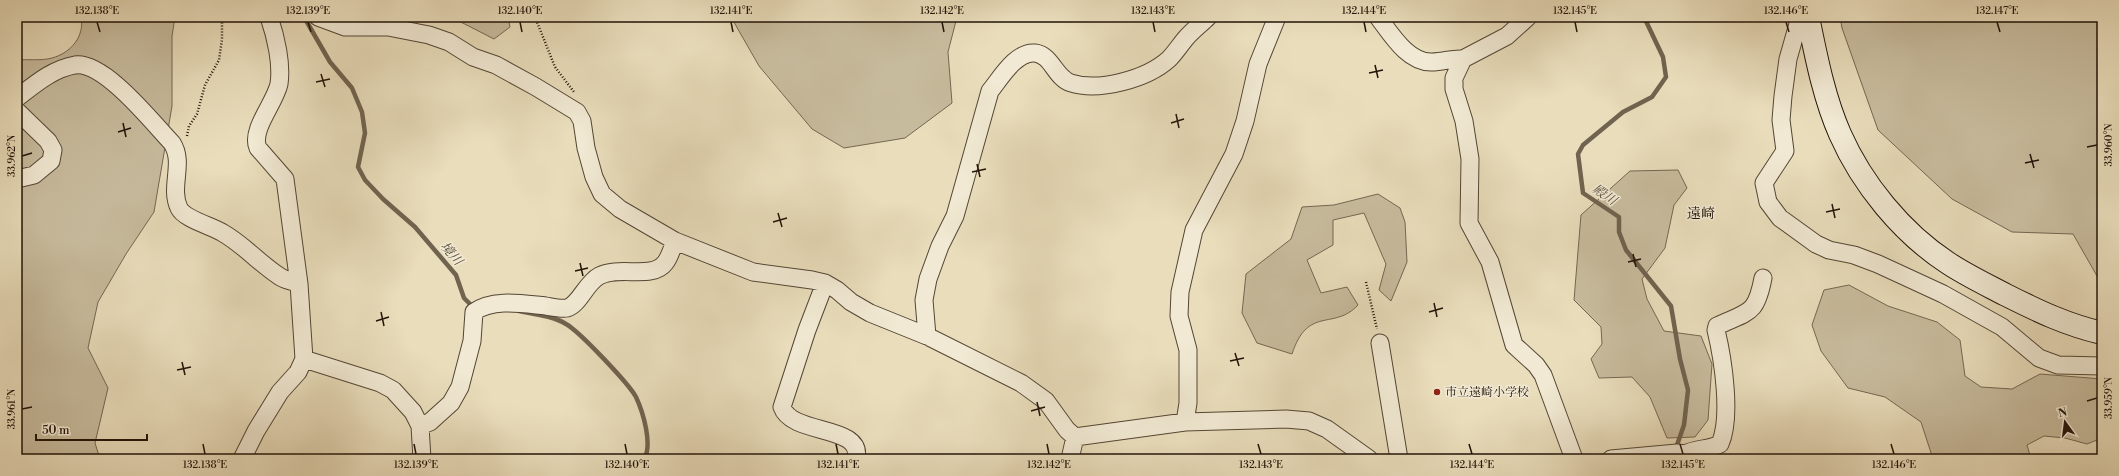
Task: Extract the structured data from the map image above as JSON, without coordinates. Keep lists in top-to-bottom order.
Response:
{
  "districts": ["遠崎"],
  "water": ["殿川", "境川"],
  "places": ["市立遠崎小学校"],
  "scale_bar": "50 m",
  "north": "top",
  "coordinates": [
    "132.138°E",
    "132.139°E",
    "132.140°E",
    "132.141°E",
    "132.142°E",
    "132.143°E",
    "132.144°E",
    "132.145°E",
    "132.146°E",
    "132.147°E",
    "33.960°N",
    "33.962°N",
    "33.959°N",
    "33.961°N"
  ]
}
